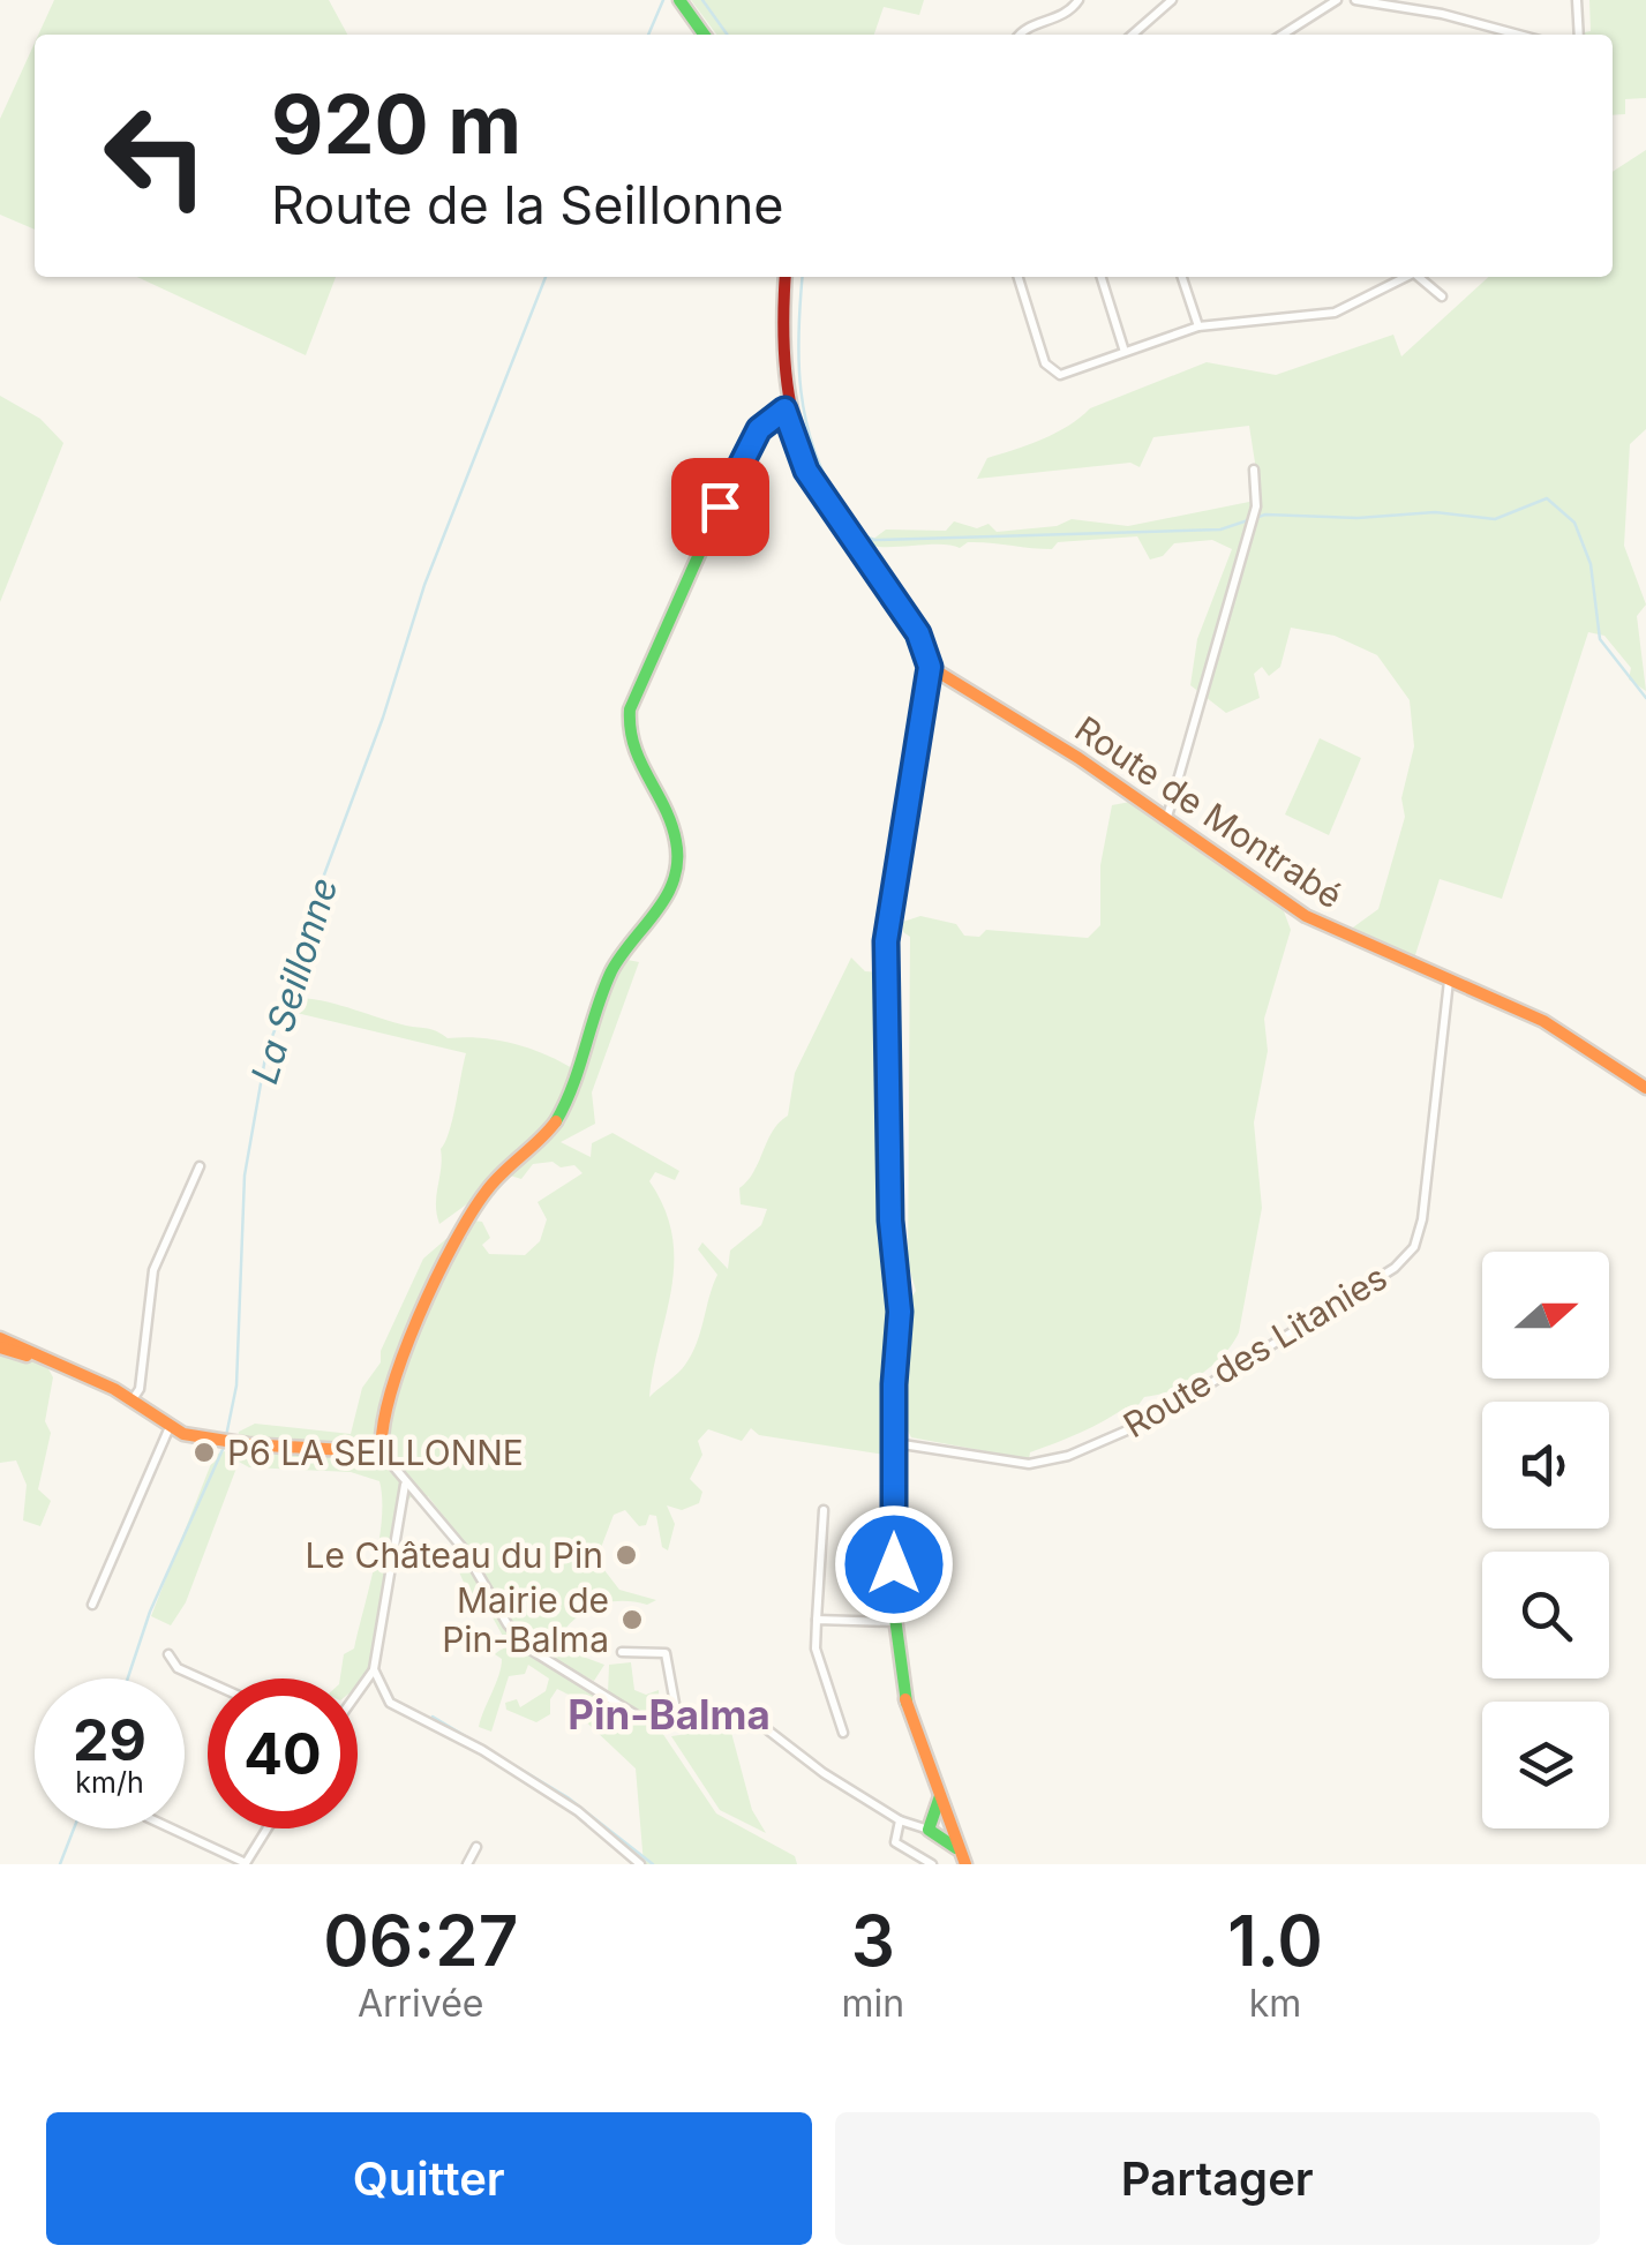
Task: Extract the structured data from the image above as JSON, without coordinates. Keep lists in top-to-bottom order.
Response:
{
  "streets": {
    "street": ["Route de Montrabé", "Route des Litanies"]
  },
  "crossings": [
    ["Route de Montrabé", "Route des Litanies"]
  ],
  "districts": ["Pin-Balma"],
  "water": ["La Seillonne"],
  "places": ["P6 LA SEILLONNE", "Le Château du Pin", "Mairie de Pin-Balma"],
  "north": "right",
  "page": {
    "turn": ["920 m", "Route de la Seillonne"],
    "speed": "29 km/h",
    "limit": "40",
    "eta": [
      "06:27",
      "Arrivée",
      "3",
      "min",
      "1.0",
      "km"
    ],
    "buttons": ["Quitter", "Partager"]
  }
}
